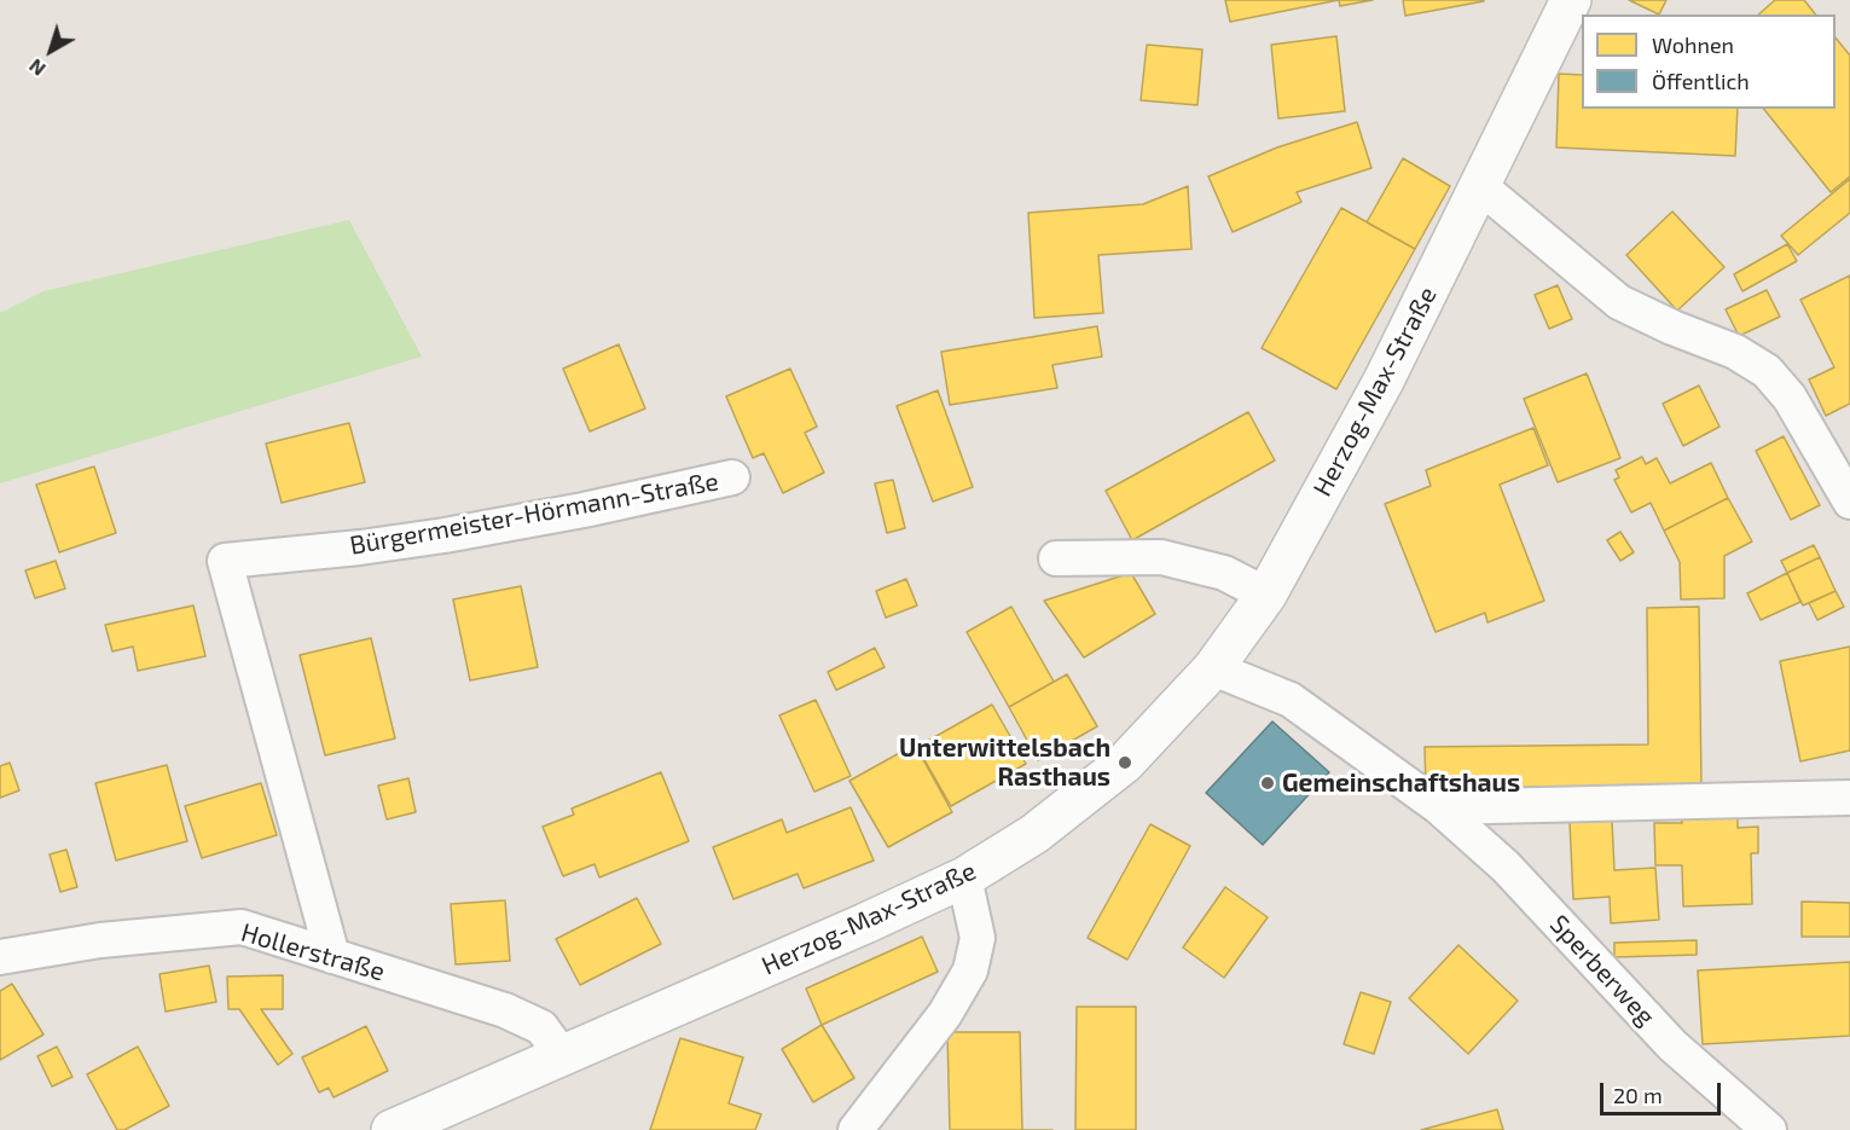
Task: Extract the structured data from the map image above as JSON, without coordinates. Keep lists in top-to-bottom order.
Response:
{
  "streets": {
    "main road": ["Herzog-Max-Straße"],
    "street": ["Bürgermeister-Hörmann-Straße", "Hollerstraße", "Sperberweg"]
  },
  "crossings": [
    ["Herzog-Max-Straße", "Hollerstraße"],
    ["Herzog-Max-Straße", "Sperberweg"],
    ["Bürgermeister-Hörmann-Straße", "Hollerstraße"]
  ],
  "places": ["Unterwittelsbach Rasthaus", "Gemeinschaftshaus"],
  "legend": ["Wohnen", "Öffentlich"],
  "scale_bar": "20 m",
  "north": "bottom left"
}
